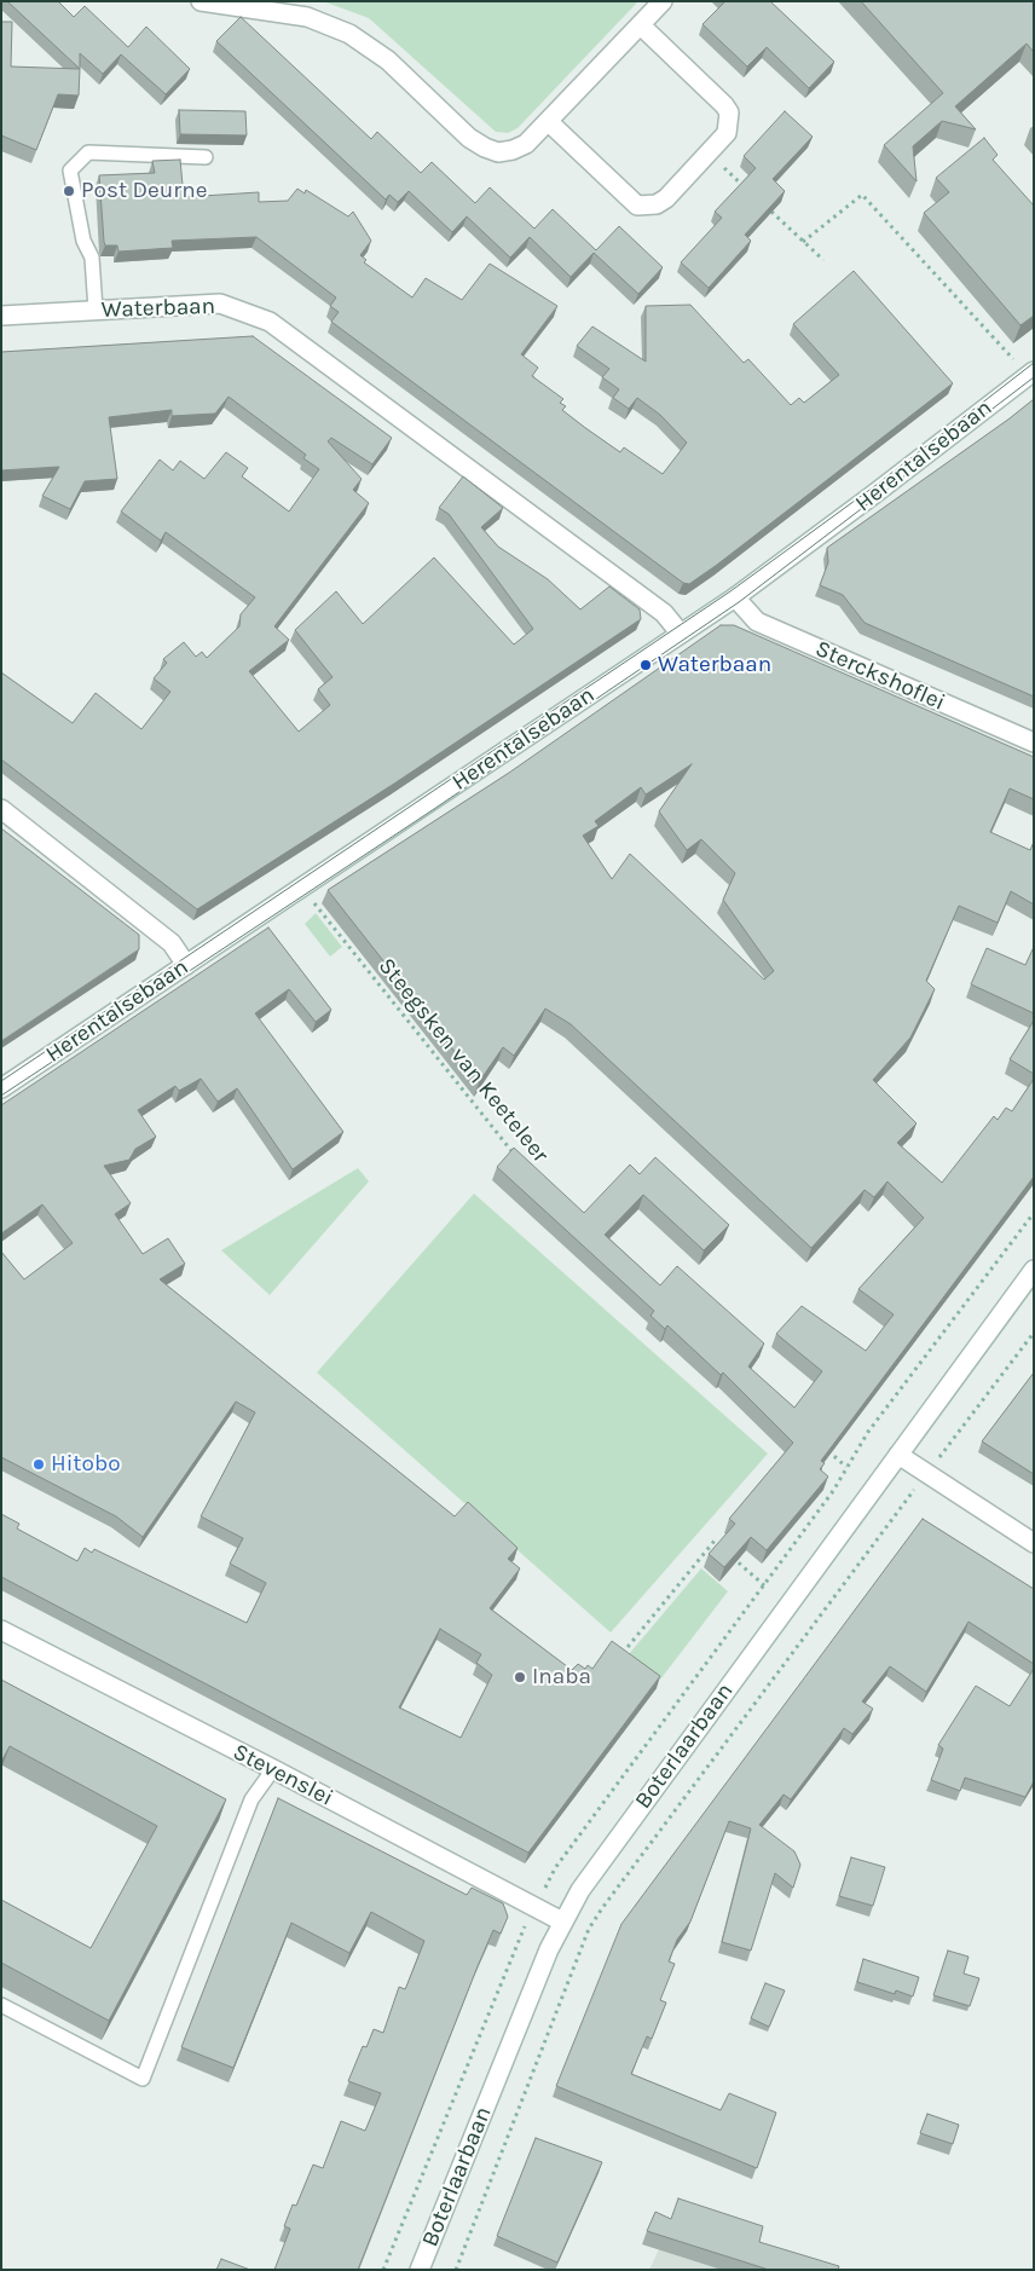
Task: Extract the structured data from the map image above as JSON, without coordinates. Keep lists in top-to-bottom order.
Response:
{
  "streets": {
    "street": [
      "Waterbaan",
      "Herentalsebaan",
      "Sterckshoflei",
      "Boterlaarbaan",
      "Stevenslei"
    ],
    "path": ["Steegsken van Keeteleer"]
  },
  "crossings": [
    ["Waterbaan", "Herentalsebaan"],
    ["Herentalsebaan", "Sterckshoflei"],
    ["Herentalsebaan", "Steegsken van Keeteleer"],
    ["Boterlaarbaan", "Stevenslei"]
  ],
  "places": [
    "Post Deurne",
    "Waterbaan",
    "Hitobo",
    "Inaba"
  ]
}
